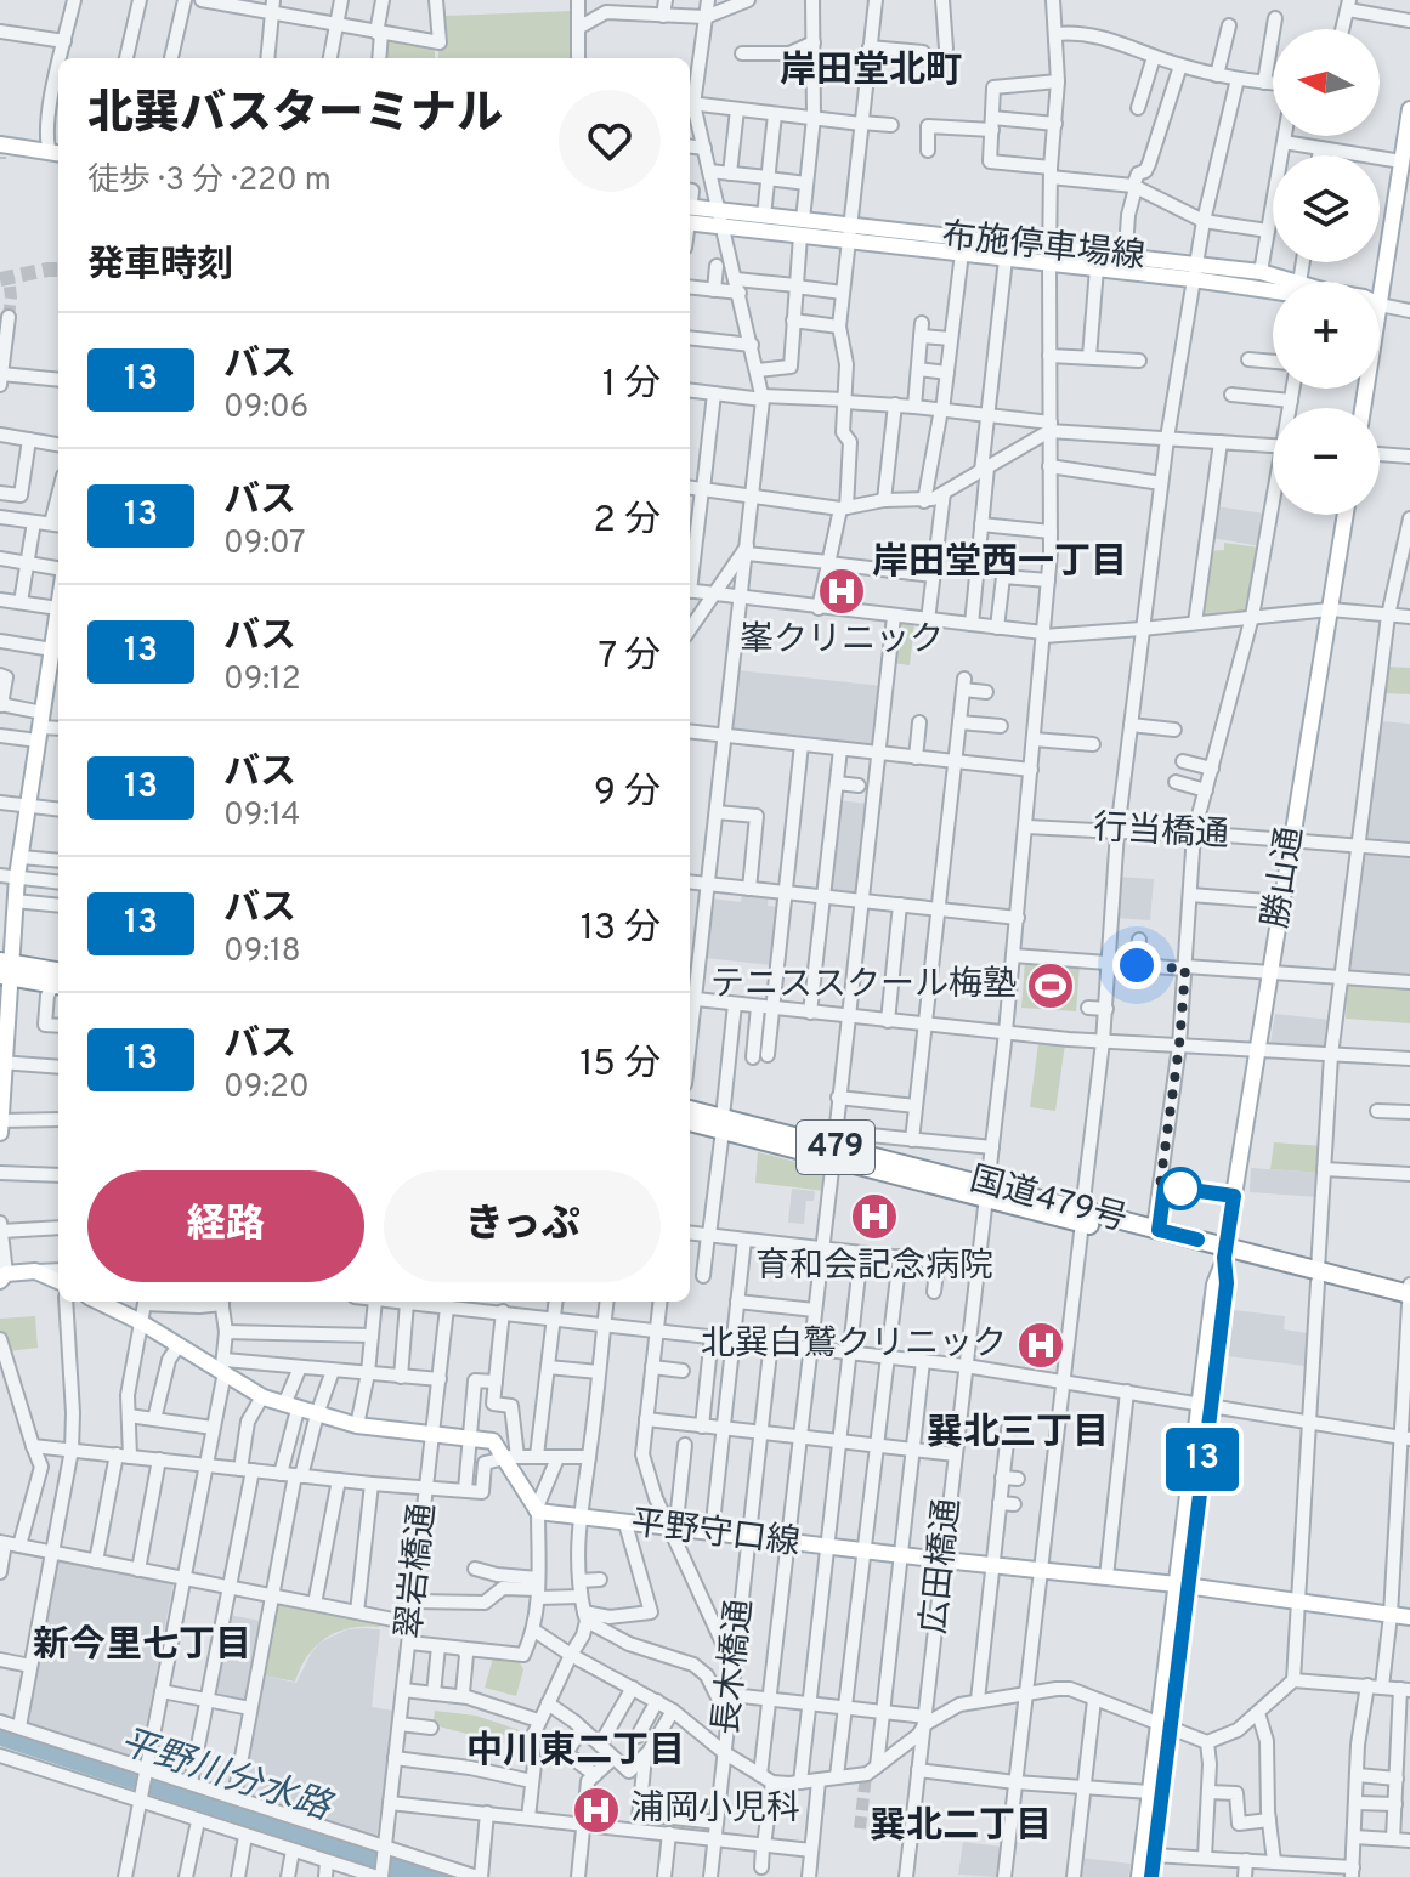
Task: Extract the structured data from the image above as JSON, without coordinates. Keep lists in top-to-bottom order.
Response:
{
  "streets": {
    "highway": ["479", "国道479号"],
    "main road": ["布施停車場線", "勝山通", "平野守口線"],
    "street": [
      "行当橋通",
      "広田橋通",
      "翠岩橋通",
      "長木橋通"
    ]
  },
  "crossings": [
    ["布施停車場線", "広田橋通"],
    ["行当橋通", "勝山通"],
    ["行当橋通", "広田橋通"],
    ["勝山通", "国道479号"],
    ["勝山通", "平野守口線"],
    ["国道479号", "広田橋通"],
    ["平野守口線", "広田橋通"],
    ["平野守口線", "長木橋通"]
  ],
  "districts": [
    "岸田堂北町",
    "岸田堂西一丁目",
    "巽北三丁目",
    "新今里七丁目",
    "中川東二丁目",
    "巽北二丁目"
  ],
  "water": ["平野川分水路"],
  "places": {
    "hospital": [
      "峯クリニック",
      "育和会記念病院",
      "北巽白鷲クリニック",
      "浦岡小児科"
    ],
    "sports": ["テニススクール梅塾"]
  },
  "lines": ["bus line 13"],
  "north": "left",
  "page": {
    "on_map": "13",
    "map_buttons": ["+", "−"],
    "heading": [
      ["北巽バスターミナル", "徒歩 · 3 分 · 220 m"],
      "発車時刻"
    ],
    "list": [
      {
        "mark": "13",
        "name": "バス",
        "note": "09:06",
        "value": "1 分"
      },
      {
        "mark": "13",
        "name": "バス",
        "note": "09:07",
        "value": "2 分"
      },
      {
        "mark": "13",
        "name": "バス",
        "note": "09:12",
        "value": "7 分"
      },
      {
        "mark": "13",
        "name": "バス",
        "note": "09:14",
        "value": "9 分"
      },
      {
        "mark": "13",
        "name": "バス",
        "note": "09:18",
        "value": "13 分"
      },
      {
        "mark": "13",
        "name": "バス",
        "note": "09:20",
        "value": "15 分"
      }
    ],
    "buttons": ["経路", "きっぷ"]
  }
}
